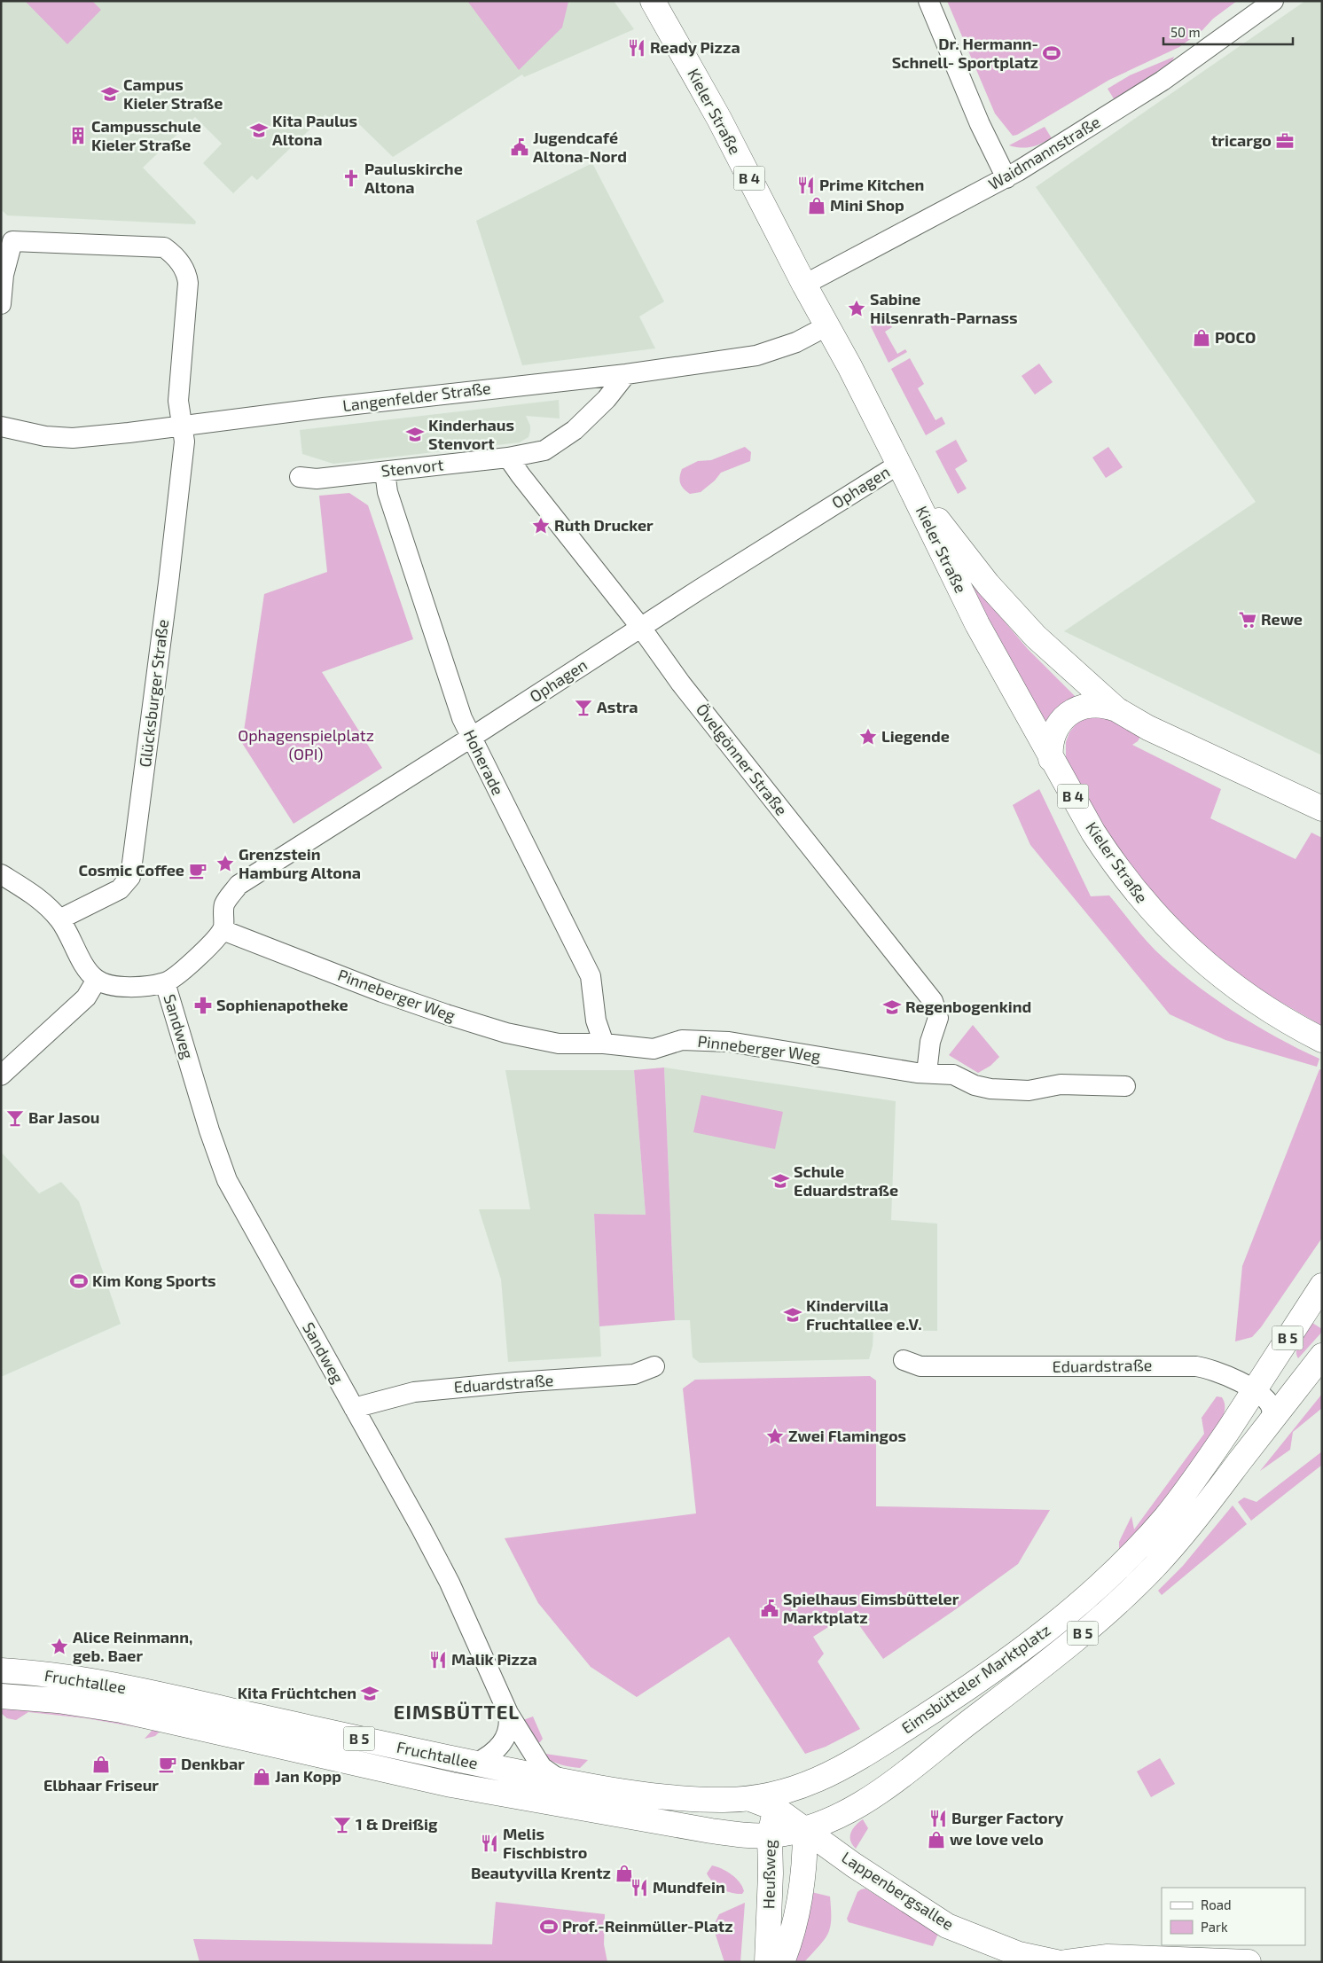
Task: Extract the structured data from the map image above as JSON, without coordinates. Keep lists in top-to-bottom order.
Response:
{
  "streets": {
    "main road": [
      "Kieler Straße",
      "B 4",
      "B 5",
      "Eimsbütteler Marktplatz",
      "Fruchtallee",
      "Heußweg",
      "Lappenbergsallee"
    ],
    "street": [
      "Waidmannstraße",
      "Langenfelder Straße",
      "Stenvort",
      "Ophagen",
      "Glücksburger Straße",
      "Övelgönner Straße",
      "Hoherade",
      "Pinneberger Weg",
      "Sandweg",
      "Eduardstraße"
    ]
  },
  "crossings": [
    ["Kieler Straße", "Waidmannstraße"],
    ["Kieler Straße", "B 4"],
    ["Kieler Straße", "Langenfelder Straße"],
    ["Kieler Straße", "Ophagen"],
    ["Langenfelder Straße", "Stenvort"],
    ["Langenfelder Straße", "Glücksburger Straße"],
    ["Stenvort", "Övelgönner Straße"],
    ["Stenvort", "Hoherade"],
    ["Ophagen", "Övelgönner Straße"],
    ["Ophagen", "Hoherade"],
    ["Ophagen", "Pinneberger Weg"],
    ["Övelgönner Straße", "Pinneberger Weg"],
    ["Hoherade", "Pinneberger Weg"],
    ["Sandweg", "Eduardstraße"],
    ["Sandweg", "Fruchtallee"],
    ["Eduardstraße", "Eimsbütteler Marktplatz"],
    ["Eimsbütteler Marktplatz", "Fruchtallee"],
    ["Eimsbütteler Marktplatz", "Heußweg"],
    ["Eimsbütteler Marktplatz", "Lappenbergsallee"],
    ["Heußweg", "Lappenbergsallee"]
  ],
  "districts": ["EIMSBÜTTEL"],
  "parks": ["Ophagenspielplatz (OPI)"],
  "places": {
    "restaurant": [
      "Ready Pizza",
      "Prime Kitchen",
      "Malik Pizza",
      "Burger Factory",
      "Melis Fischbistro",
      "Mundfein"
    ],
    "sports": ["Dr. Hermann- Schnell- Sportplatz", "Kim Kong Sports", "Prof.-Reinmüller-Platz"],
    "school or university": [
      "Campus Kieler Straße",
      "Kita Paulus Altona",
      "Kinderhaus Stenvort",
      "Regenbogenkind",
      "Schule Eduardstraße",
      "Kindervilla Fruchtallee e.V.",
      "Kita Früchtchen"
    ],
    "building": ["Campusschule Kieler Straße"],
    "office": ["tricargo"],
    "public building": ["Jugendcafé Altona-Nord", "Spielhaus Eimsbütteler Marktplatz"],
    "church": ["Pauluskirche Altona"],
    "shop": [
      "Mini Shop",
      "POCO",
      "Elbhaar Friseur",
      "Jan Kopp",
      "we love velo",
      "Beautyvilla Krentz"
    ],
    "place": [
      "Sabine Hilsenrath-Parnass",
      "Ruth Drucker",
      "Liegende",
      "Grenzstein Hamburg Altona",
      "Zwei Flamingos",
      "Alice Reinmann, geb. Baer"
    ],
    "supermarket": ["Rewe"],
    "bar": ["Astra", "Bar Jasou", "1 & Dreißig"],
    "cafe": ["Cosmic Coffee", "Denkbar"],
    "pharmacy": ["Sophienapotheke"]
  },
  "legend": ["Road", "Park"],
  "scale_bar": "50 m"
}
